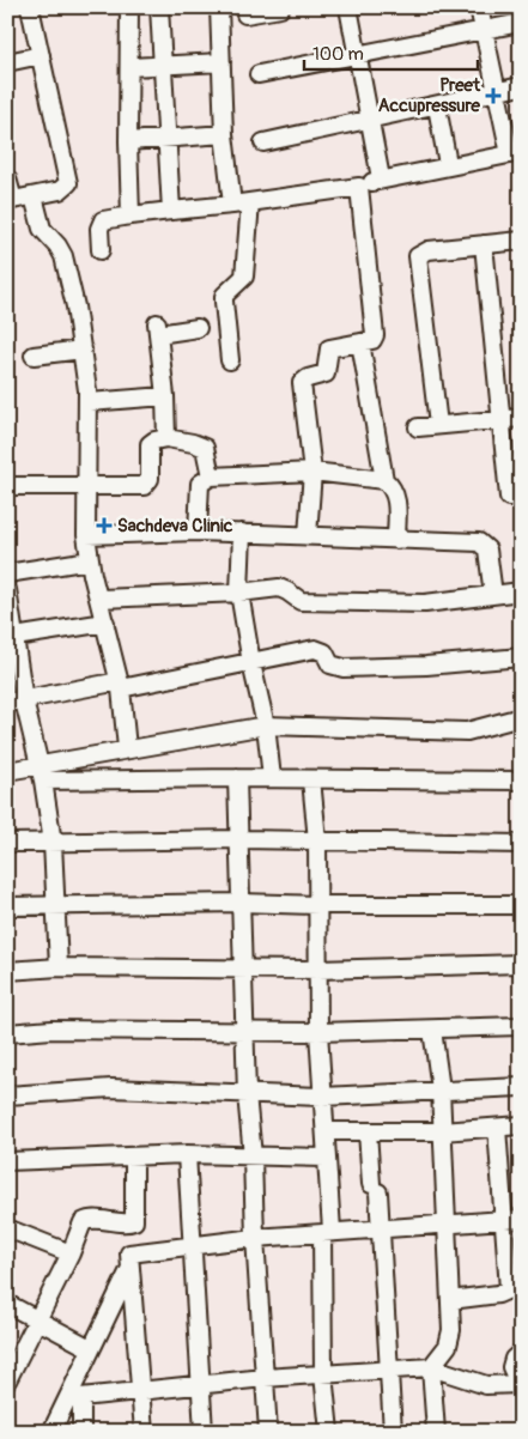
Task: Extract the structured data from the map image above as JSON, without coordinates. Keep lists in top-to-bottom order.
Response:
{
  "places": {
    "health": ["Preet Accupressure", "Sachdeva Clinic"]
  },
  "scale_bar": "100 m"
}
